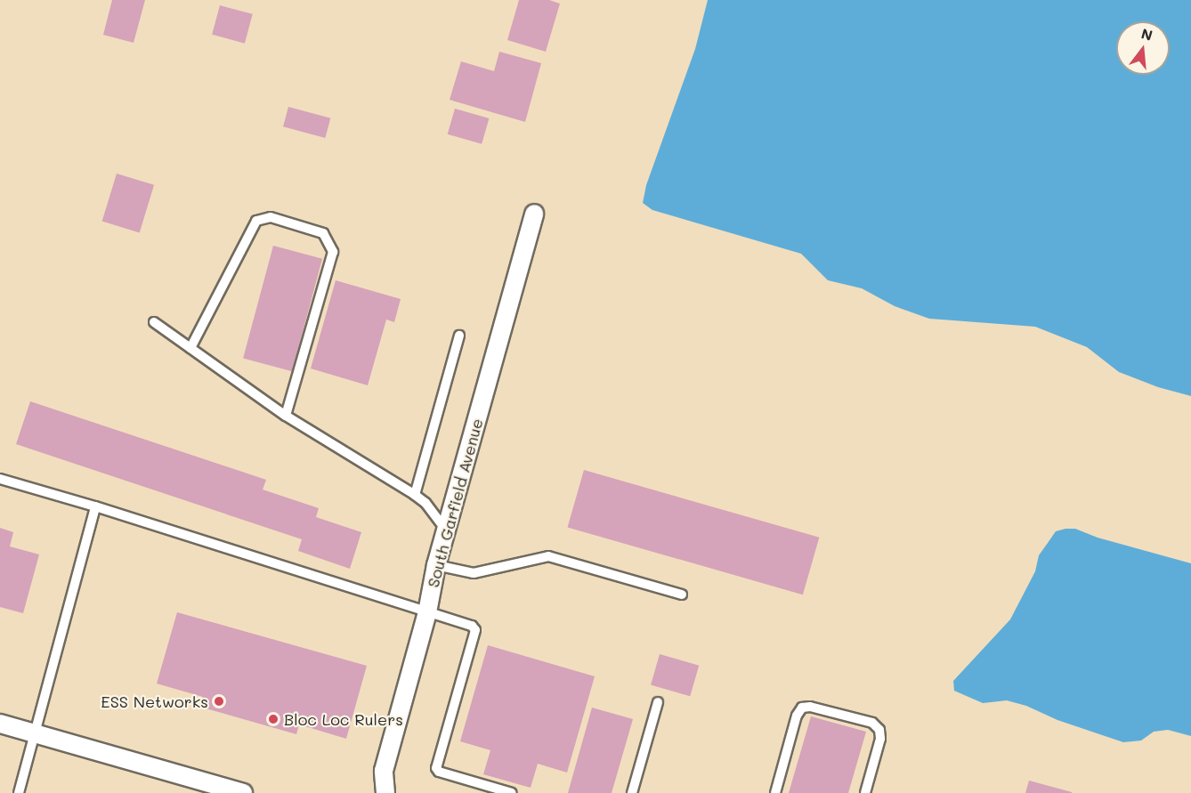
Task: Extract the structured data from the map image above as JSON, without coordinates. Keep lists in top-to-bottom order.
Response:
{
  "streets": {
    "street": ["South Garfield Avenue"]
  },
  "places": ["ESS Networks", "Bloc Loc Rulers"],
  "north": "top"
}
